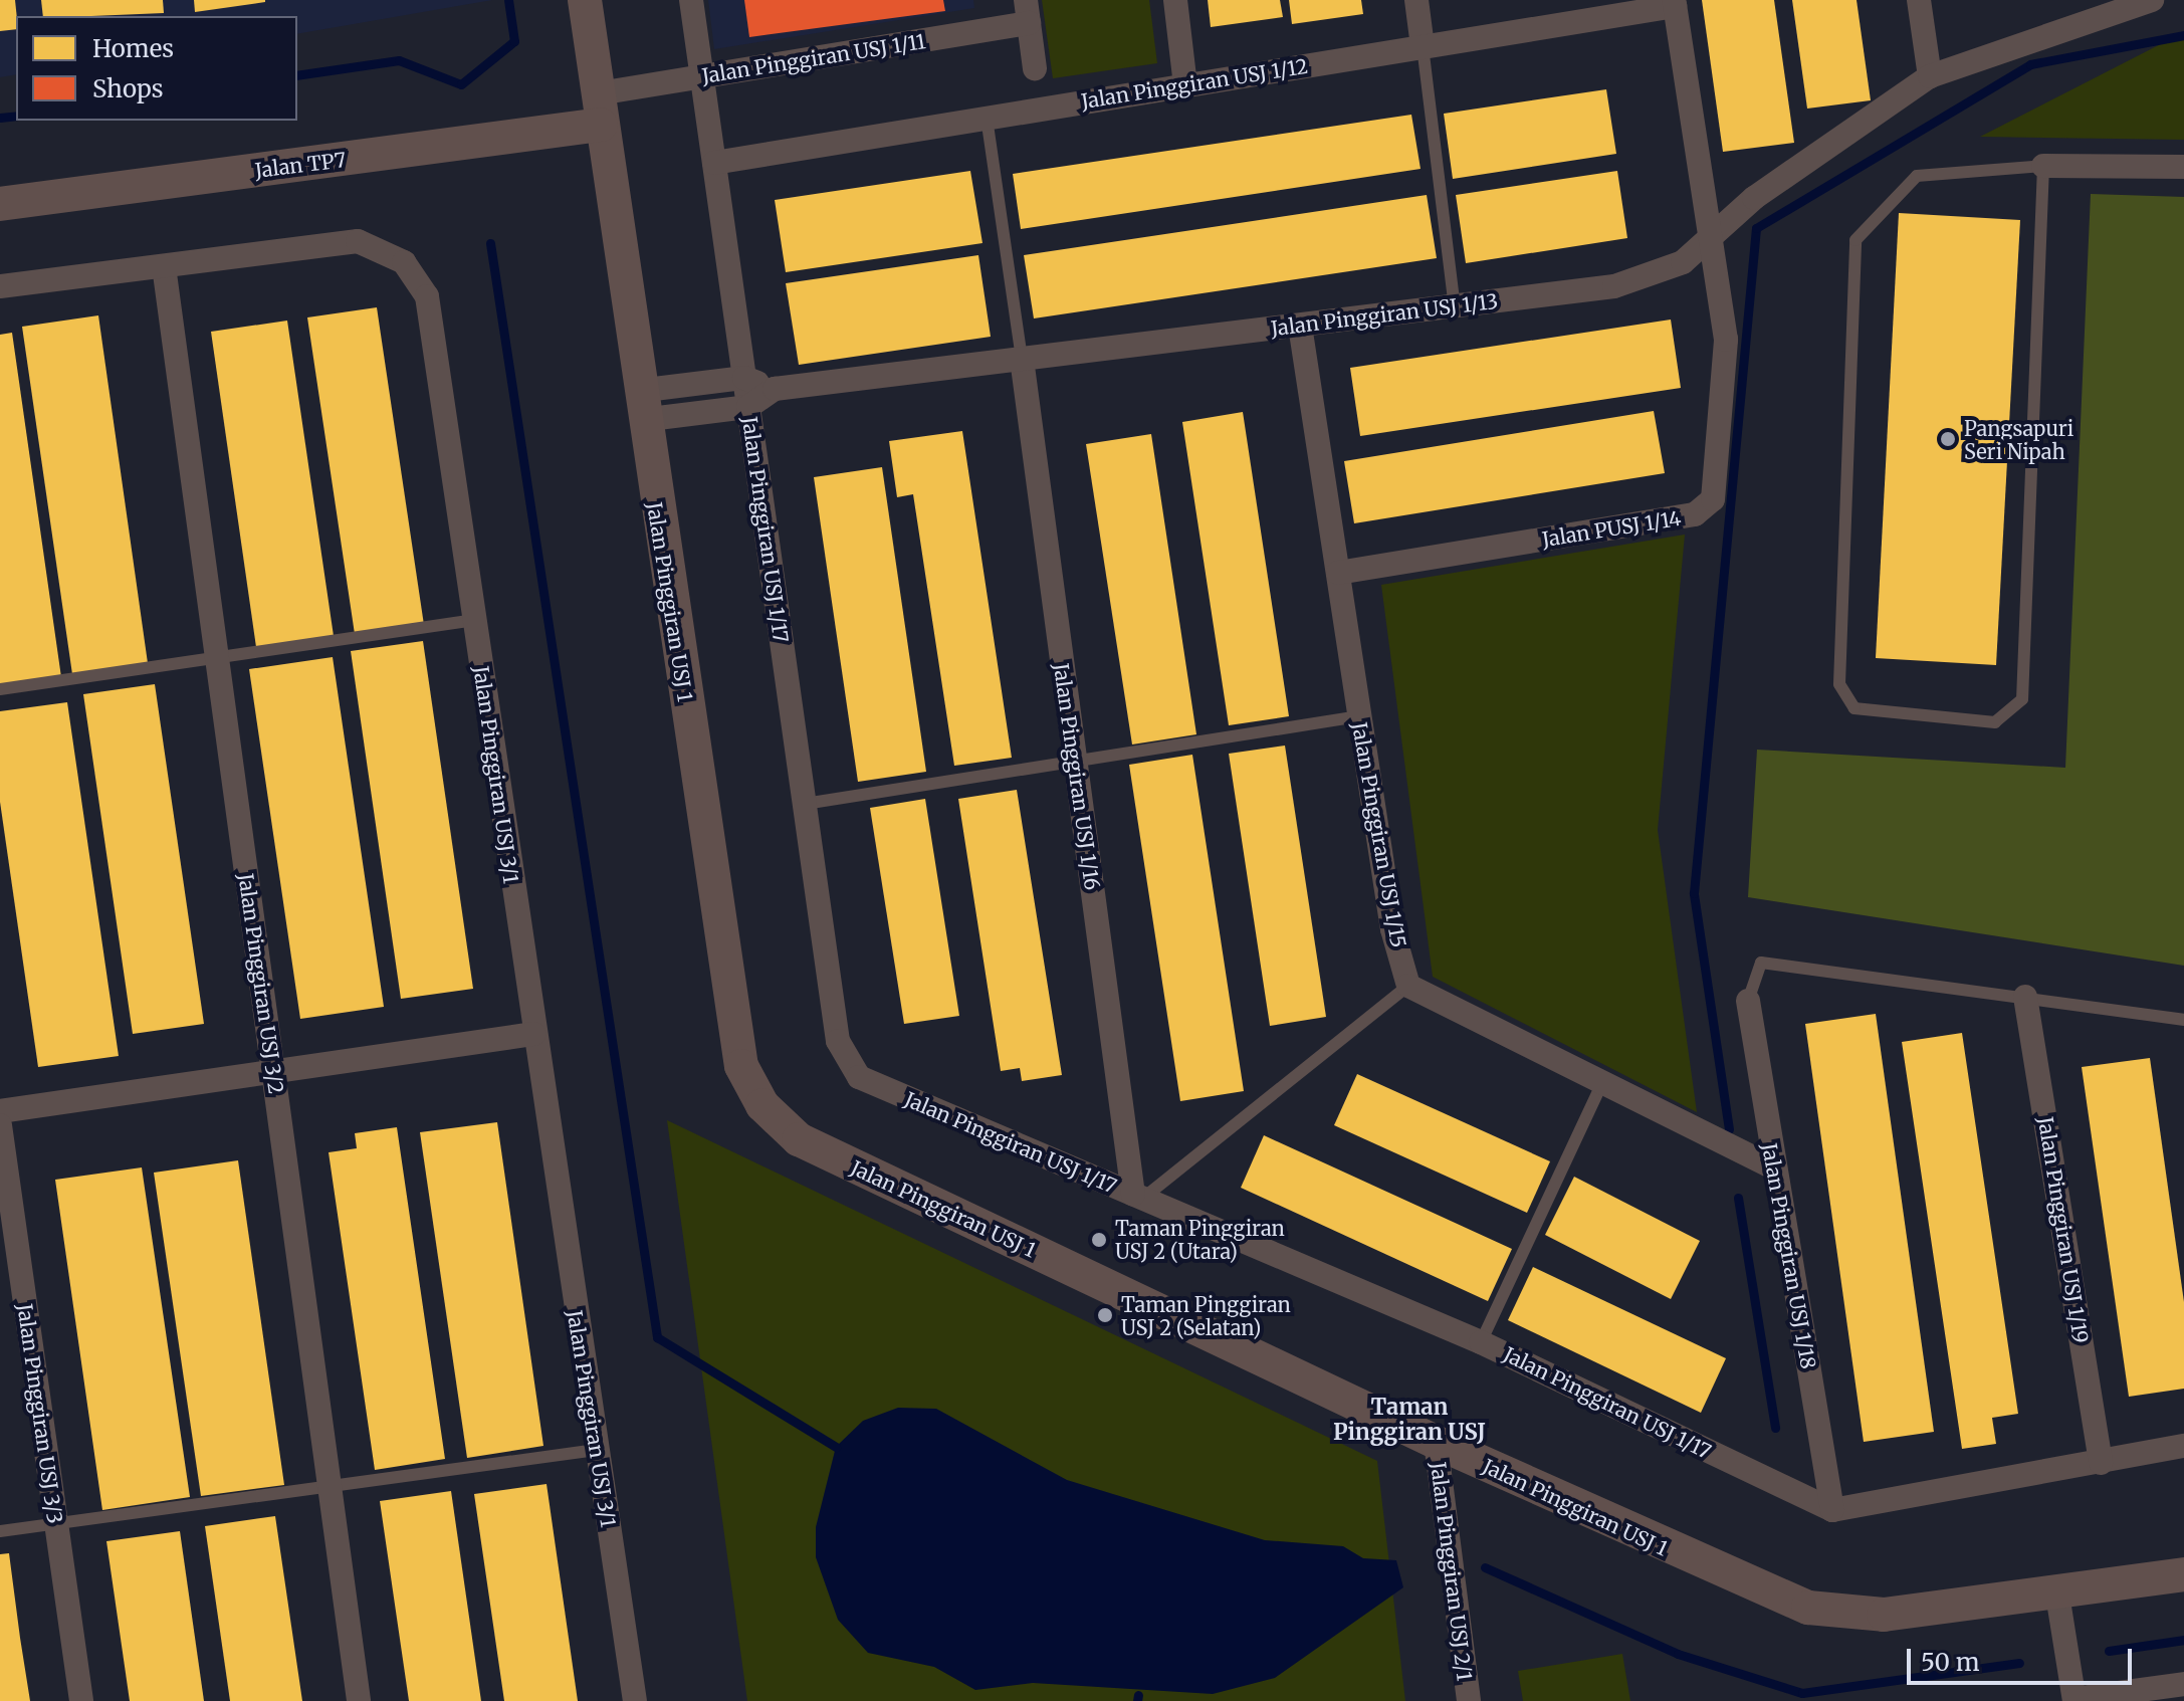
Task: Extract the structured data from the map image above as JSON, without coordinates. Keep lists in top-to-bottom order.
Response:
{
  "streets": {
    "street": [
      "Jalan Pinggiran USJ 1/11",
      "Jalan Pinggiran USJ 1/12",
      "Jalan TP7",
      "Jalan Pinggiran USJ 1/13",
      "Jalan PUSJ 1/14",
      "Jalan Pinggiran USJ 1/17",
      "Jalan Pinggiran USJ 1",
      "Jalan Pinggiran USJ 3/1",
      "Jalan Pinggiran USJ 1/16",
      "Jalan Pinggiran USJ 1/15",
      "Jalan Pinggiran USJ 3/2",
      "Jalan Pinggiran USJ 1/19",
      "Jalan Pinggiran USJ 1/18",
      "Jalan Pinggiran USJ 3/3",
      "Jalan Pinggiran USJ 2/1"
    ]
  },
  "crossings": [
    ["Jalan Pinggiran USJ 1/11", "Jalan TP7"],
    ["Jalan Pinggiran USJ 1/11", "Jalan Pinggiran USJ 1/17"],
    ["Jalan Pinggiran USJ 1/11", "Jalan Pinggiran USJ 1"],
    ["Jalan Pinggiran USJ 1/12", "Jalan PUSJ 1/14"],
    ["Jalan Pinggiran USJ 1/12", "Jalan Pinggiran USJ 1/17"],
    ["Jalan TP7", "Jalan Pinggiran USJ 1"],
    ["Jalan Pinggiran USJ 1/13", "Jalan PUSJ 1/14"],
    ["Jalan Pinggiran USJ 1/13", "Jalan Pinggiran USJ 1/17"],
    ["Jalan Pinggiran USJ 1/13", "Jalan Pinggiran USJ 1"],
    ["Jalan Pinggiran USJ 1/13", "Jalan Pinggiran USJ 1/16"],
    ["Jalan Pinggiran USJ 1/13", "Jalan Pinggiran USJ 1/15"],
    ["Jalan PUSJ 1/14", "Jalan Pinggiran USJ 1/15"],
    ["Jalan Pinggiran USJ 1/17", "Jalan Pinggiran USJ 1/16"],
    ["Jalan Pinggiran USJ 1/17", "Jalan Pinggiran USJ 1/18"],
    ["Jalan Pinggiran USJ 1", "Jalan Pinggiran USJ 2/1"],
    ["Jalan Pinggiran USJ 3/1", "Jalan Pinggiran USJ 3/2"]
  ],
  "districts": ["Taman Pinggiran USJ"],
  "places": ["Pangsapuri Seri Nipah", "Taman Pinggiran USJ 2 (Utara)", "Taman Pinggiran USJ 2 (Selatan)"],
  "legend": ["Homes", "Shops"],
  "scale_bar": "50 m"
}
